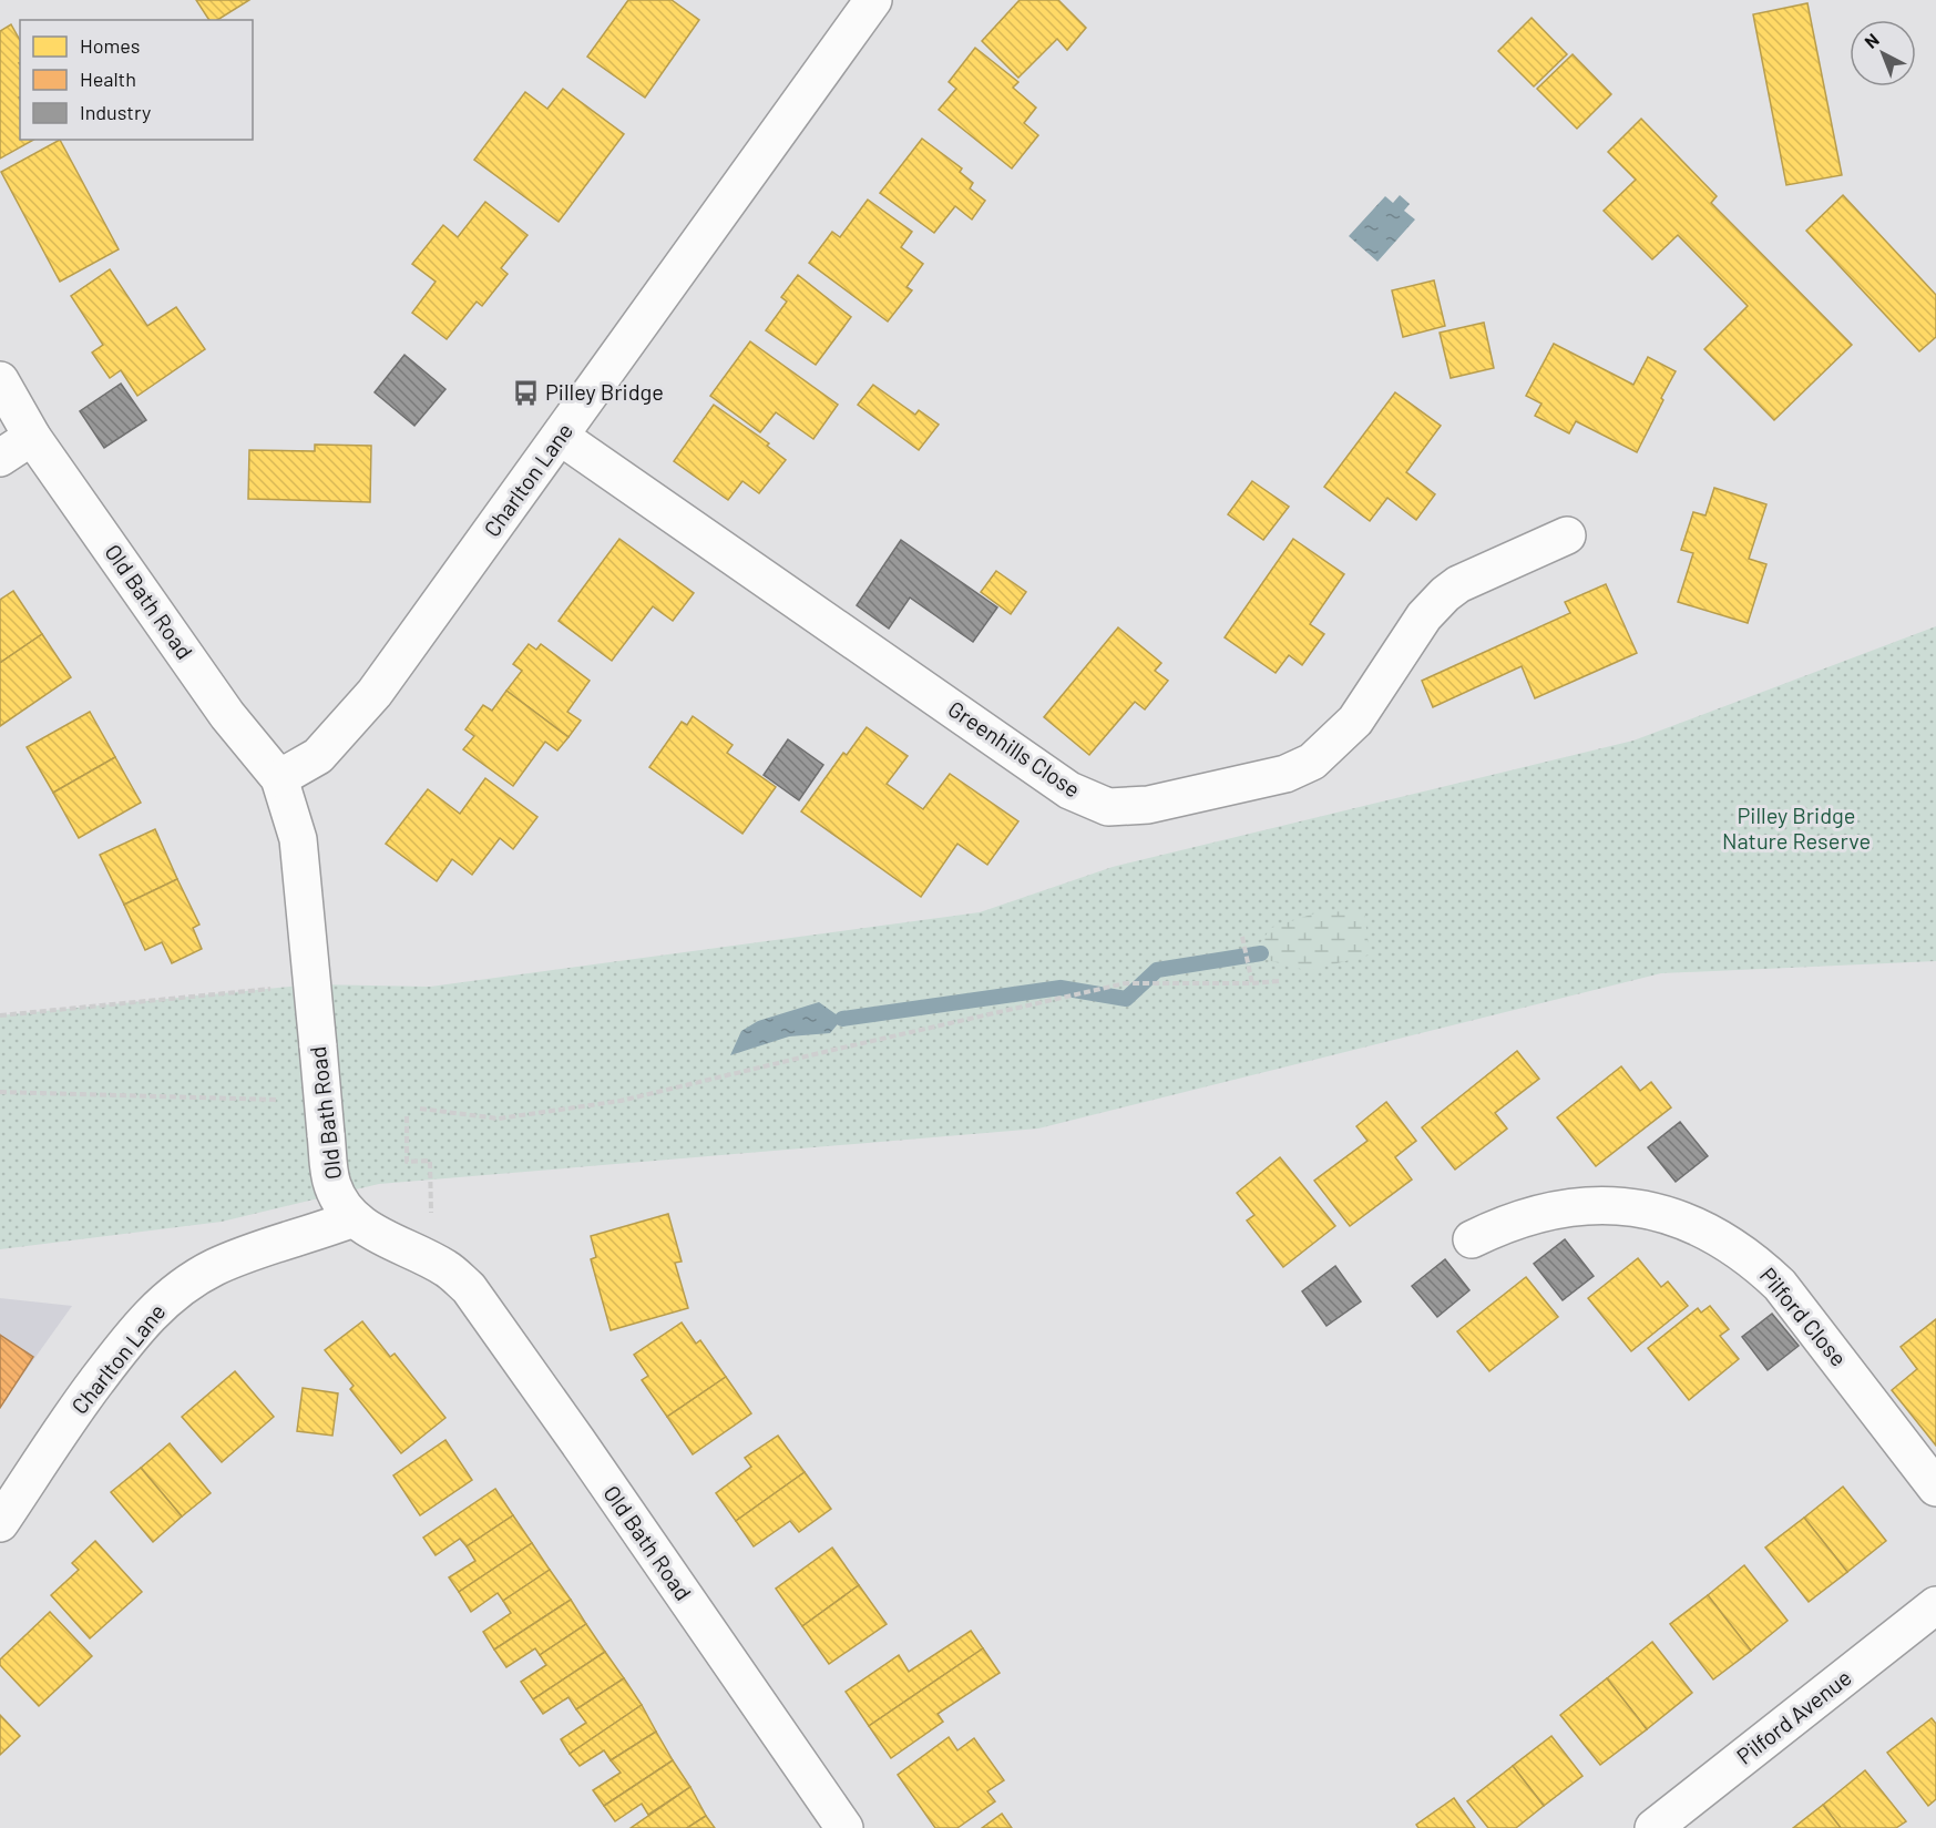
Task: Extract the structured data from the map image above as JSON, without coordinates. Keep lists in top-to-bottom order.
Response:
{
  "streets": {
    "street": [
      "Charlton Lane",
      "Old Bath Road",
      "Greenhills Close",
      "Pilford Close",
      "Pilford Avenue"
    ]
  },
  "crossings": [
    ["Charlton Lane", "Old Bath Road"],
    ["Charlton Lane", "Greenhills Close"]
  ],
  "parks": ["Pilley Bridge Nature Reserve"],
  "places": {
    "bus stop": ["Pilley Bridge"]
  },
  "legend": ["Homes", "Health", "Industry"],
  "north": "top left"
}
